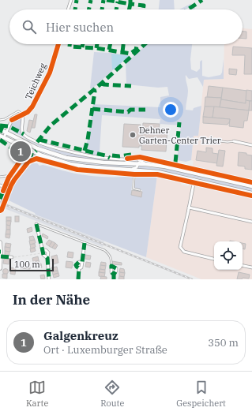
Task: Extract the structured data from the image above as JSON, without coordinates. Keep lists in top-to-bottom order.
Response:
{
  "streets": {
    "street": ["Teichweg"]
  },
  "places": ["Dehner Garten-Center Trier"],
  "scale_bar": "100 m",
  "page": {
    "search": "Hier suchen",
    "pins": "1",
    "scale": "100 m",
    "heading": "In der Nähe",
    "list": [
      {
        "mark": "1",
        "name": "Galgenkreuz",
        "note": "Ort · Luxemburger Straße",
        "value": "350 m"
      }
    ],
    "nav": ["Karte", "Route", "Gespeichert"]
  }
}
